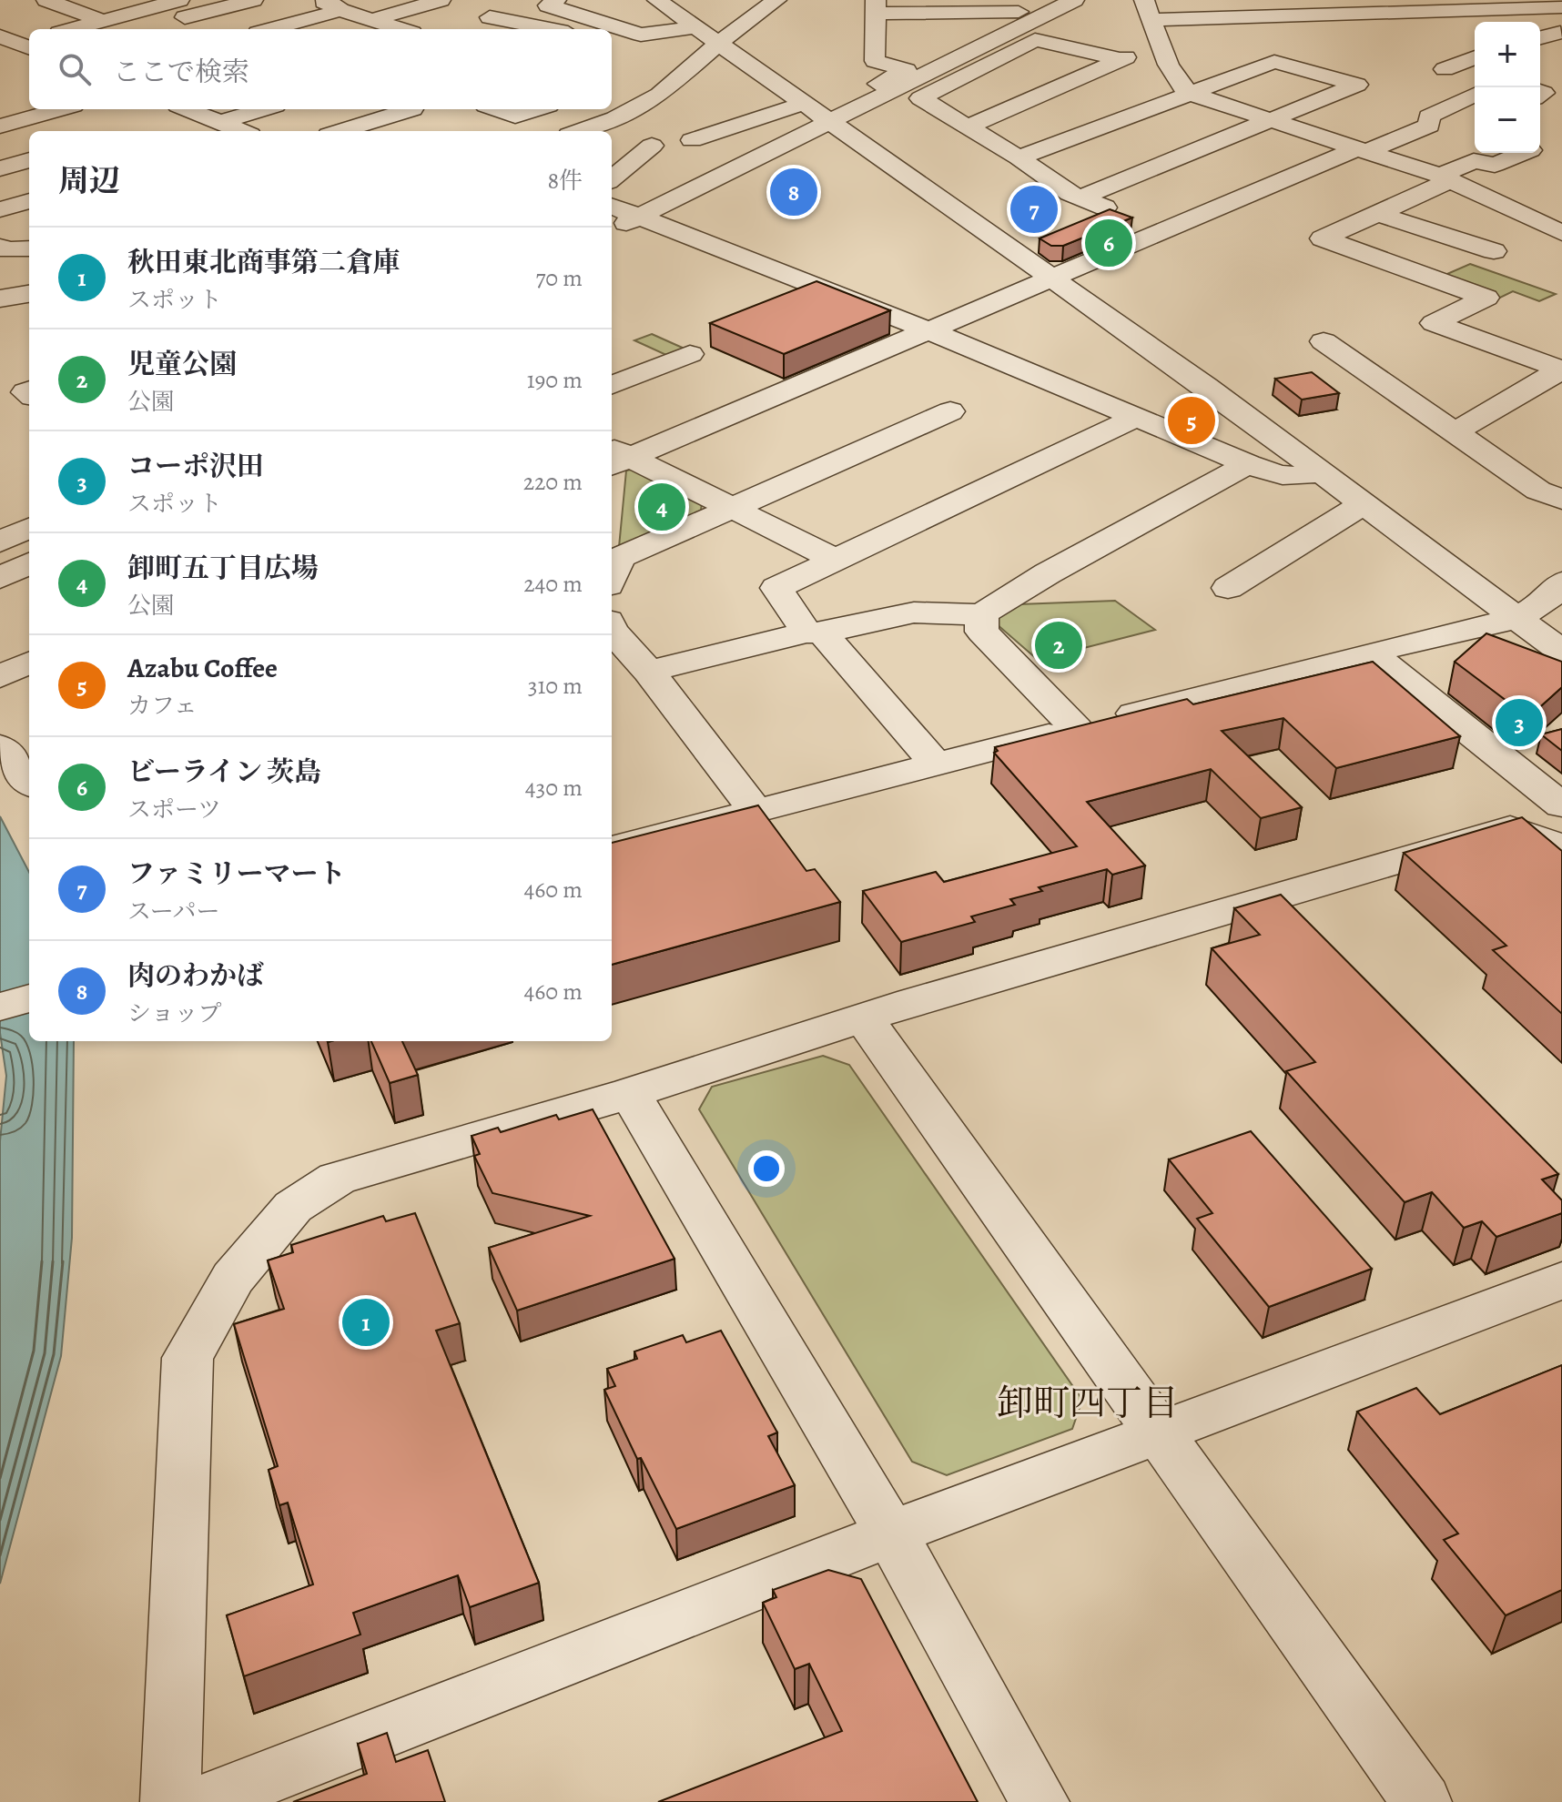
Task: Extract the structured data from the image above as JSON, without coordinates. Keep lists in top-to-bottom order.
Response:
{
  "districts": ["卸町四丁目"],
  "page": {
    "map_buttons": ["+", "−"],
    "search": "ここで検索",
    "heading": ["周辺", "8件"],
    "pins": [
      "8",
      "7",
      "6",
      "5",
      "4",
      "2",
      "3",
      "1"
    ],
    "list": [
      {
        "mark": "1",
        "name": "秋田東北商事第二倉庫",
        "note": "スポット",
        "value": "70 m"
      },
      {
        "mark": "2",
        "name": "児童公園",
        "note": "公園",
        "value": "190 m"
      },
      {
        "mark": "3",
        "name": "コーポ沢田",
        "note": "スポット",
        "value": "220 m"
      },
      {
        "mark": "4",
        "name": "卸町五丁目広場",
        "note": "公園",
        "value": "240 m"
      },
      {
        "mark": "5",
        "name": "Azabu Coffee",
        "note": "カフェ",
        "value": "310 m"
      },
      {
        "mark": "6",
        "name": "ビーライン 茨島",
        "note": "スポーツ",
        "value": "430 m"
      },
      {
        "mark": "7",
        "name": "ファミリーマート",
        "note": "スーパー",
        "value": "460 m"
      },
      {
        "mark": "8",
        "name": "肉のわかば",
        "note": "ショップ",
        "value": "460 m"
      }
    ]
  }
}
